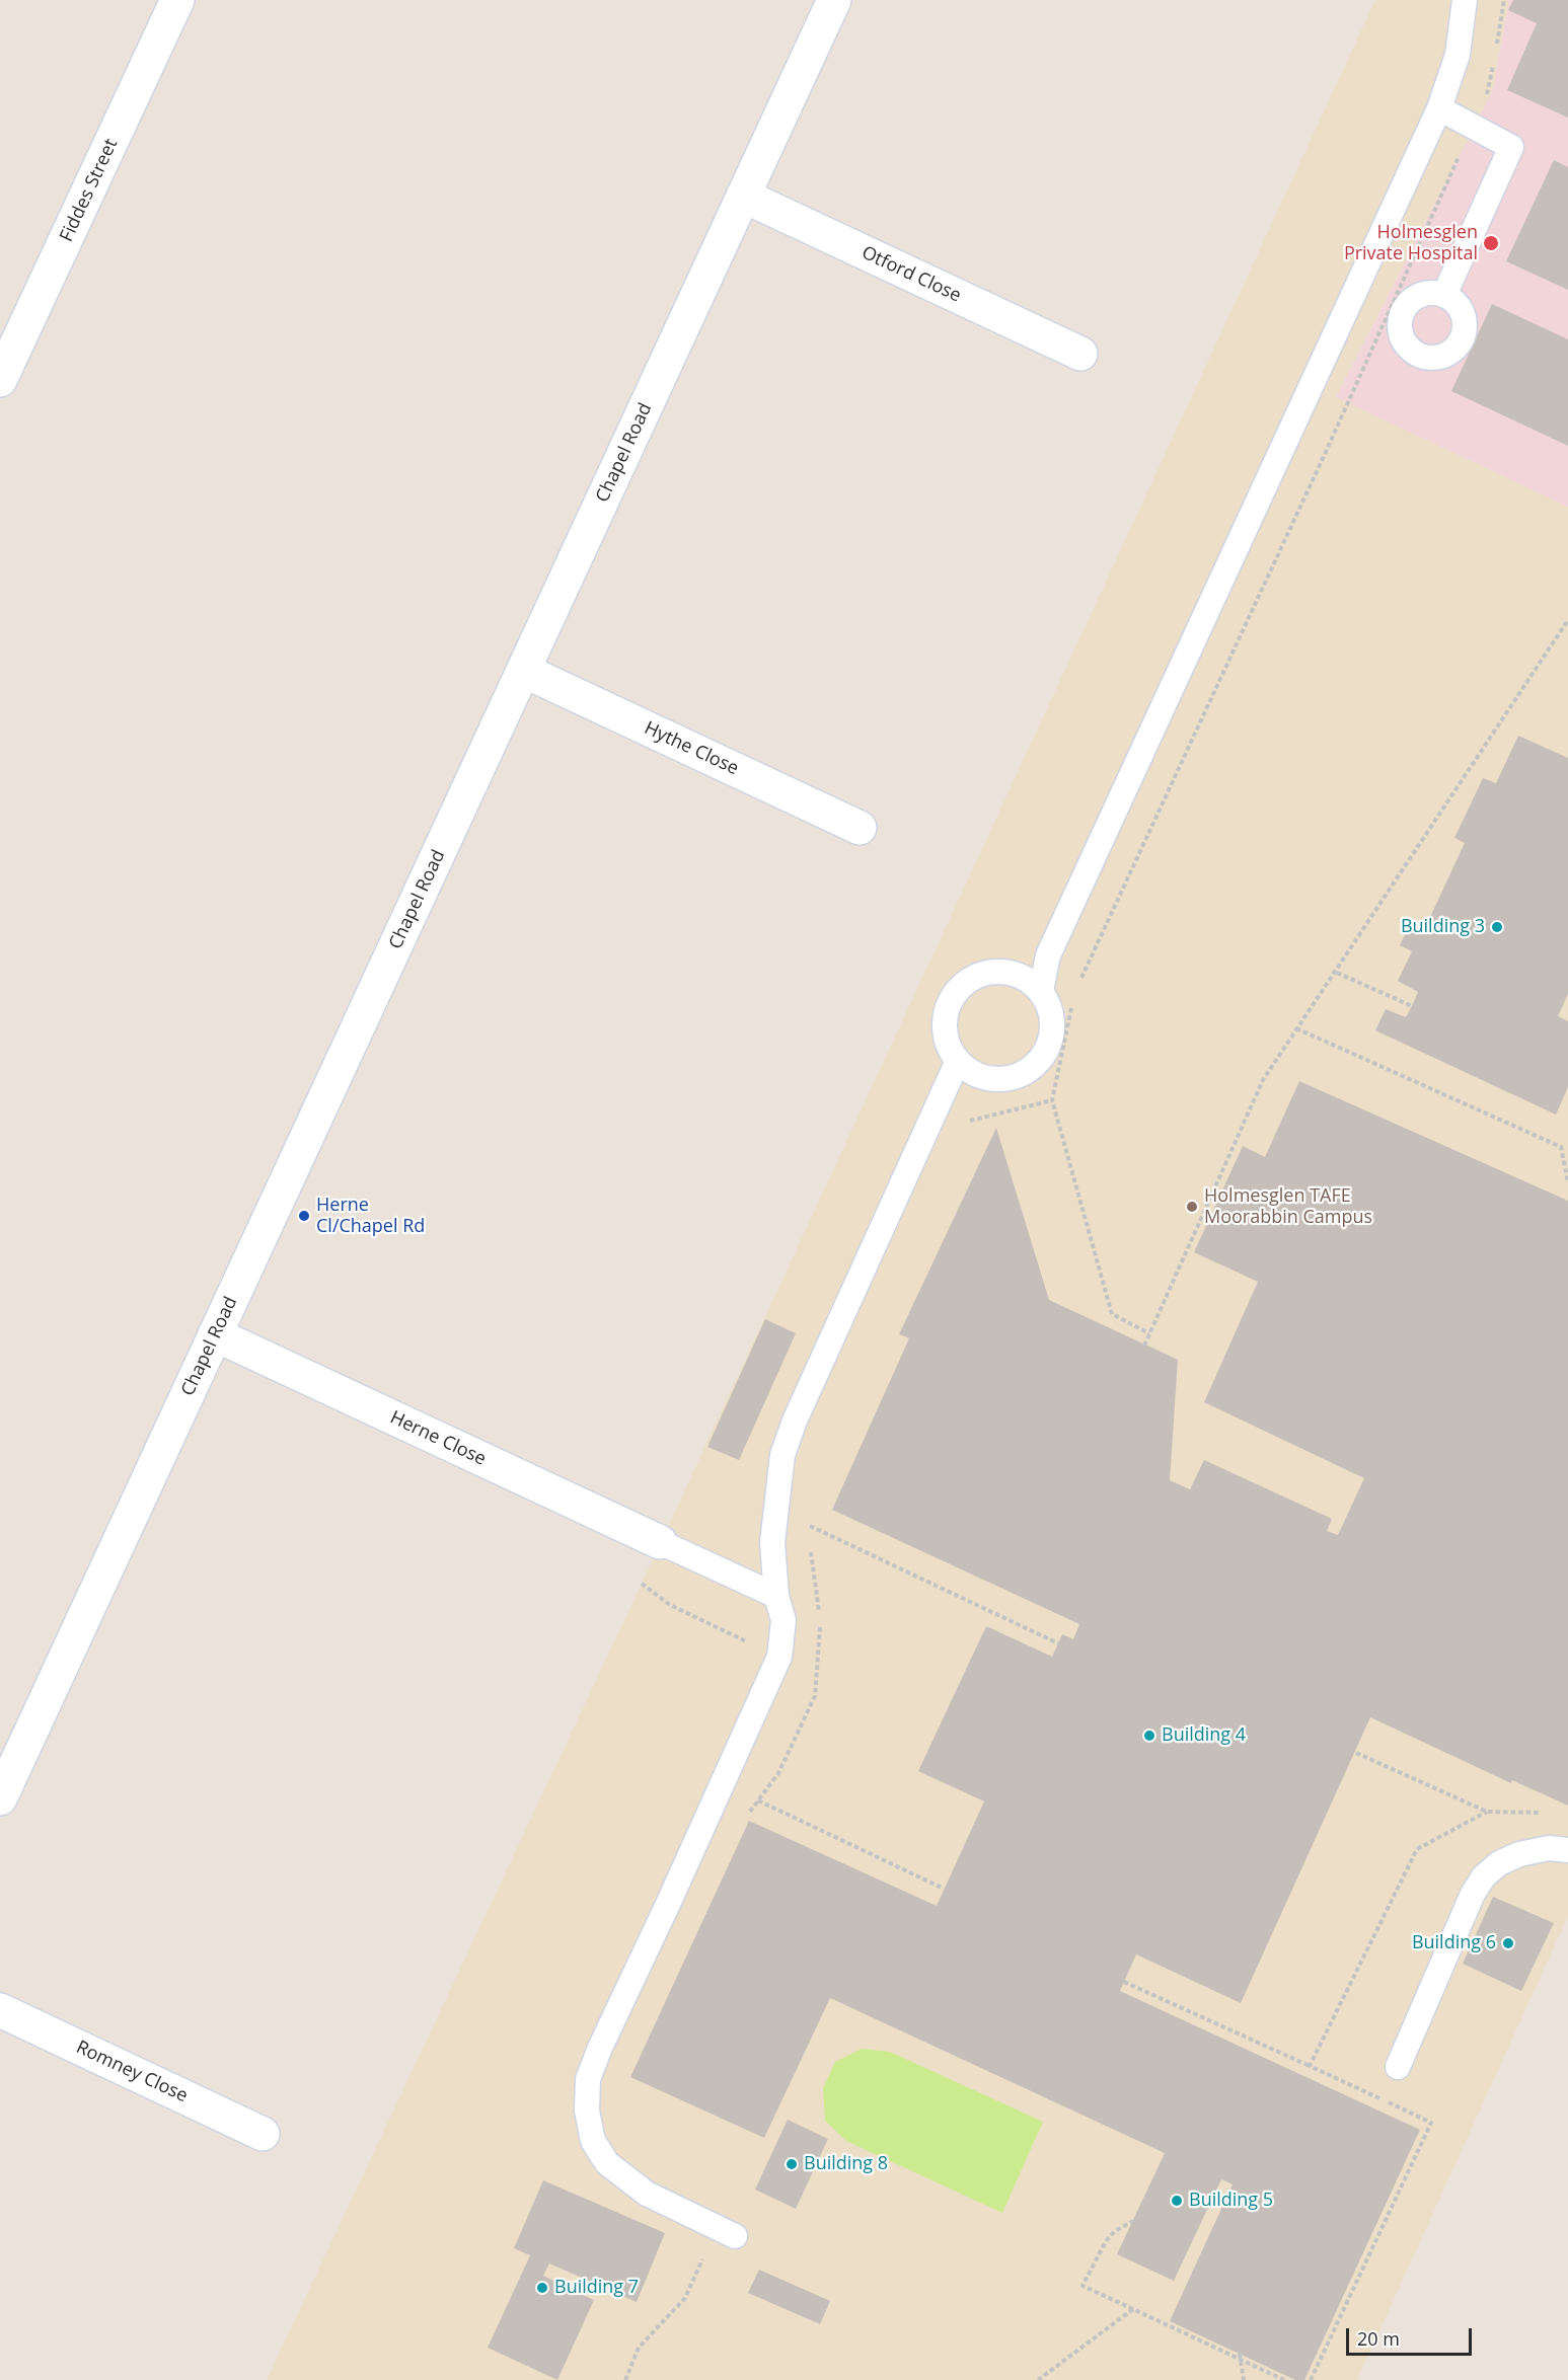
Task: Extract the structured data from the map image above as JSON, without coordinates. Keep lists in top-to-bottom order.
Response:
{
  "streets": {
    "street": [
      "Fiddes Street",
      "Otford Close",
      "Chapel Road",
      "Hythe Close",
      "Herne Close",
      "Romney Close"
    ]
  },
  "crossings": [
    ["Otford Close", "Chapel Road"],
    ["Chapel Road", "Hythe Close"],
    ["Chapel Road", "Herne Close"]
  ],
  "places": [
    "Holmesglen Private Hospital",
    "Building 3",
    "Holmesglen TAFE Moorabbin Campus",
    "Herne Cl/Chapel Rd",
    "Building 4",
    "Building 6",
    "Building 8",
    "Building 5",
    "Building 7"
  ],
  "scale_bar": "20 m"
}
